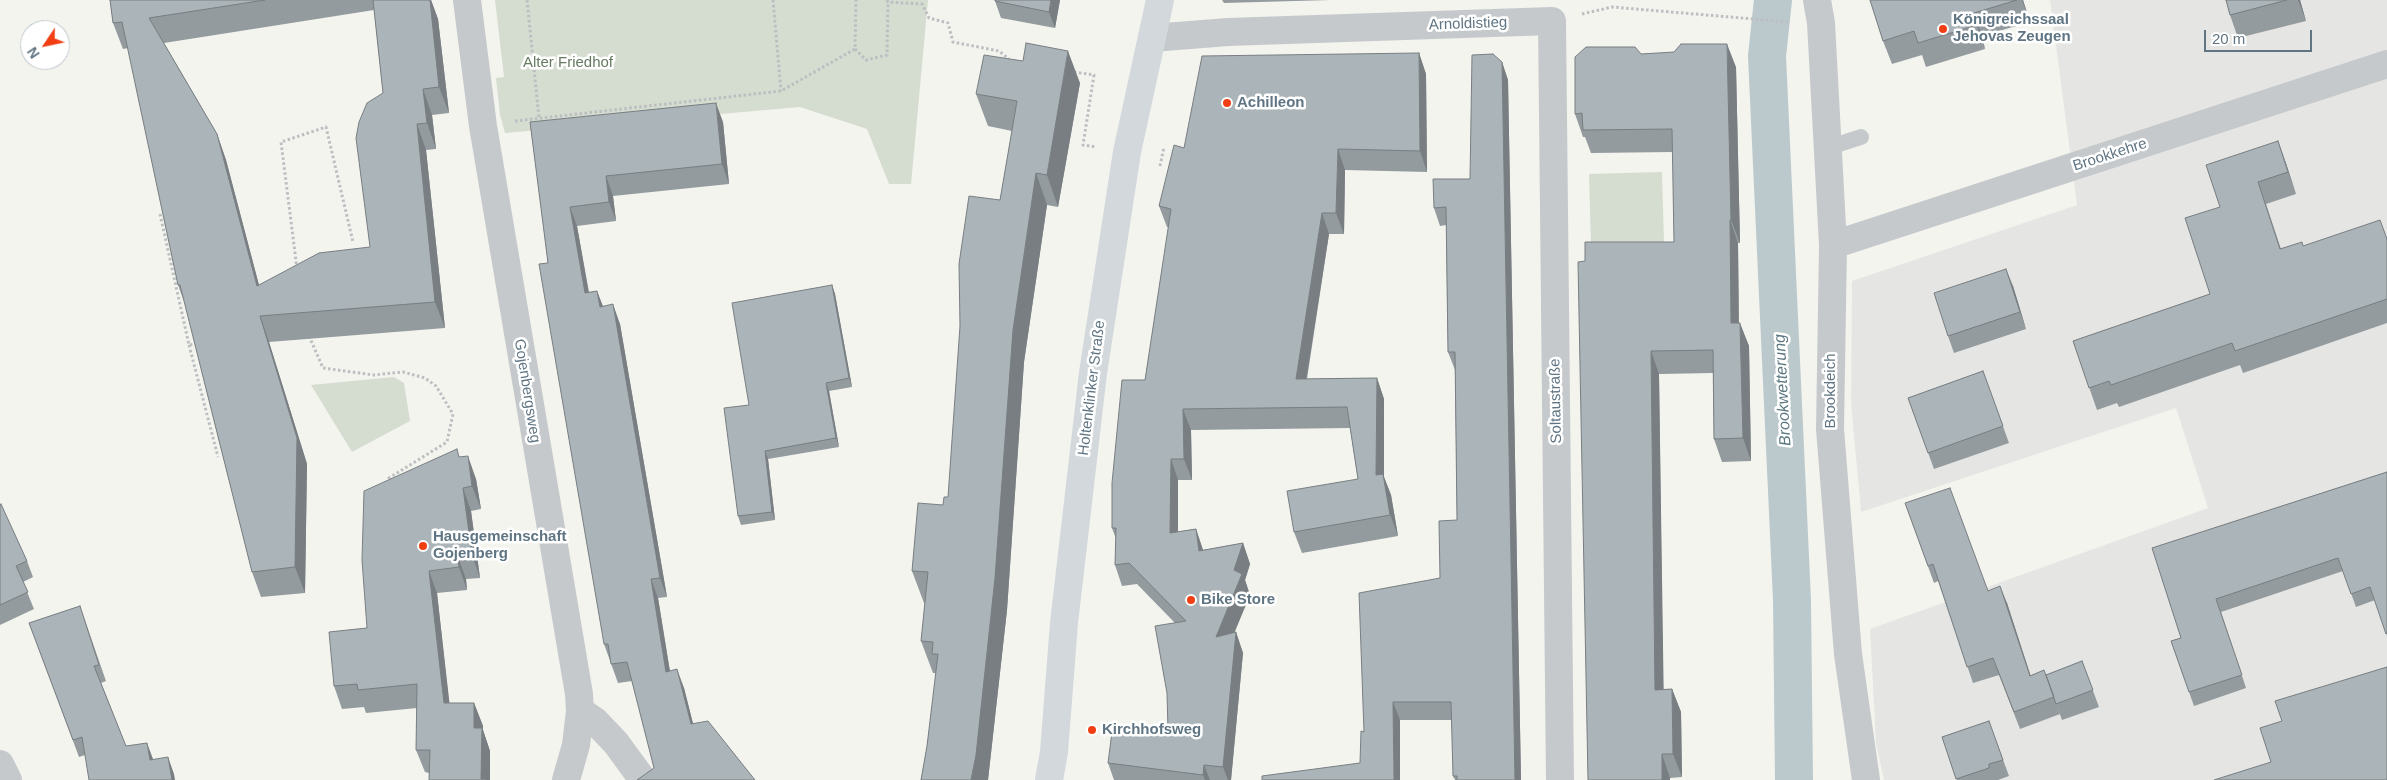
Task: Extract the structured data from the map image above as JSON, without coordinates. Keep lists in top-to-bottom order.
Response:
{
  "streets": {
    "main road": ["Holtenklinker Straße"],
    "street": [
      "Arnoldistieg",
      "Brookkehre",
      "Gojenbergsweg",
      "Brookdeich",
      "Soltaustraße"
    ]
  },
  "crossings": [
    ["Arnoldistieg", "Holtenklinker Straße"],
    ["Arnoldistieg", "Soltaustraße"],
    ["Brookkehre", "Brookdeich"]
  ],
  "water": ["Brookwetterung"],
  "parks": ["Alter Friedhof"],
  "places": [
    "Königreichssaal Jehovas Zeugen",
    "Achilleon",
    "Hausgemeinschaft Gojenberg",
    "Bike Store",
    "Kirchhofsweg"
  ],
  "scale_bar": "20 m",
  "north": "bottom left"
}
